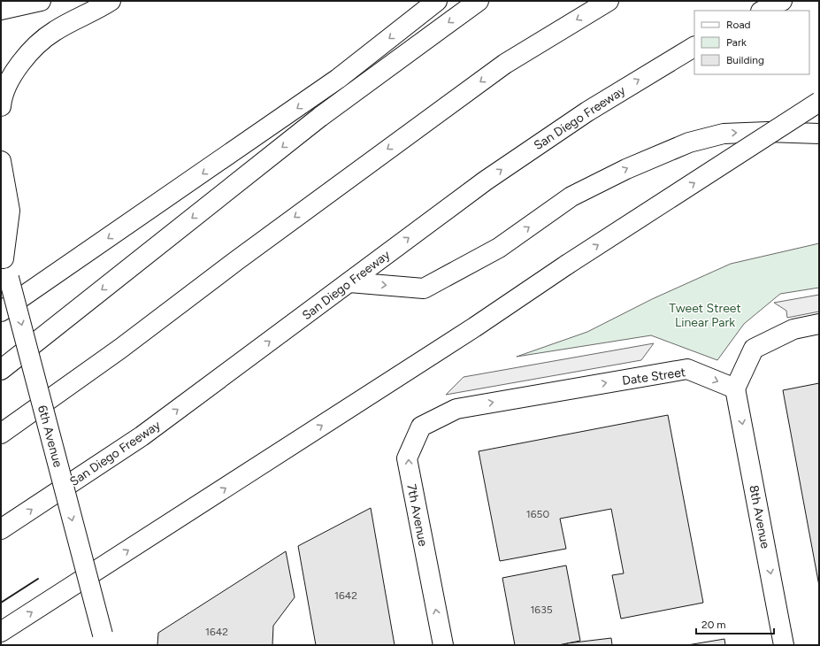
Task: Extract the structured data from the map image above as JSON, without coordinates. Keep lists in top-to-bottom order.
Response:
{
  "streets": {
    "main road": [
      "San Diego Freeway",
      "Date Street",
      "6th Avenue",
      "7th Avenue",
      "8th Avenue"
    ]
  },
  "crossings": [
    ["Date Street", "7th Avenue"],
    ["Date Street", "8th Avenue"]
  ],
  "one_way": ["6th Avenue", "7th Avenue", "8th Avenue"],
  "parks": ["Tweet Street Linear Park"],
  "house_numbers": [
    "1650",
    "1642",
    "1635",
    "1642"
  ],
  "legend": ["Road", "Park", "Building"],
  "scale_bar": "20 m"
}
